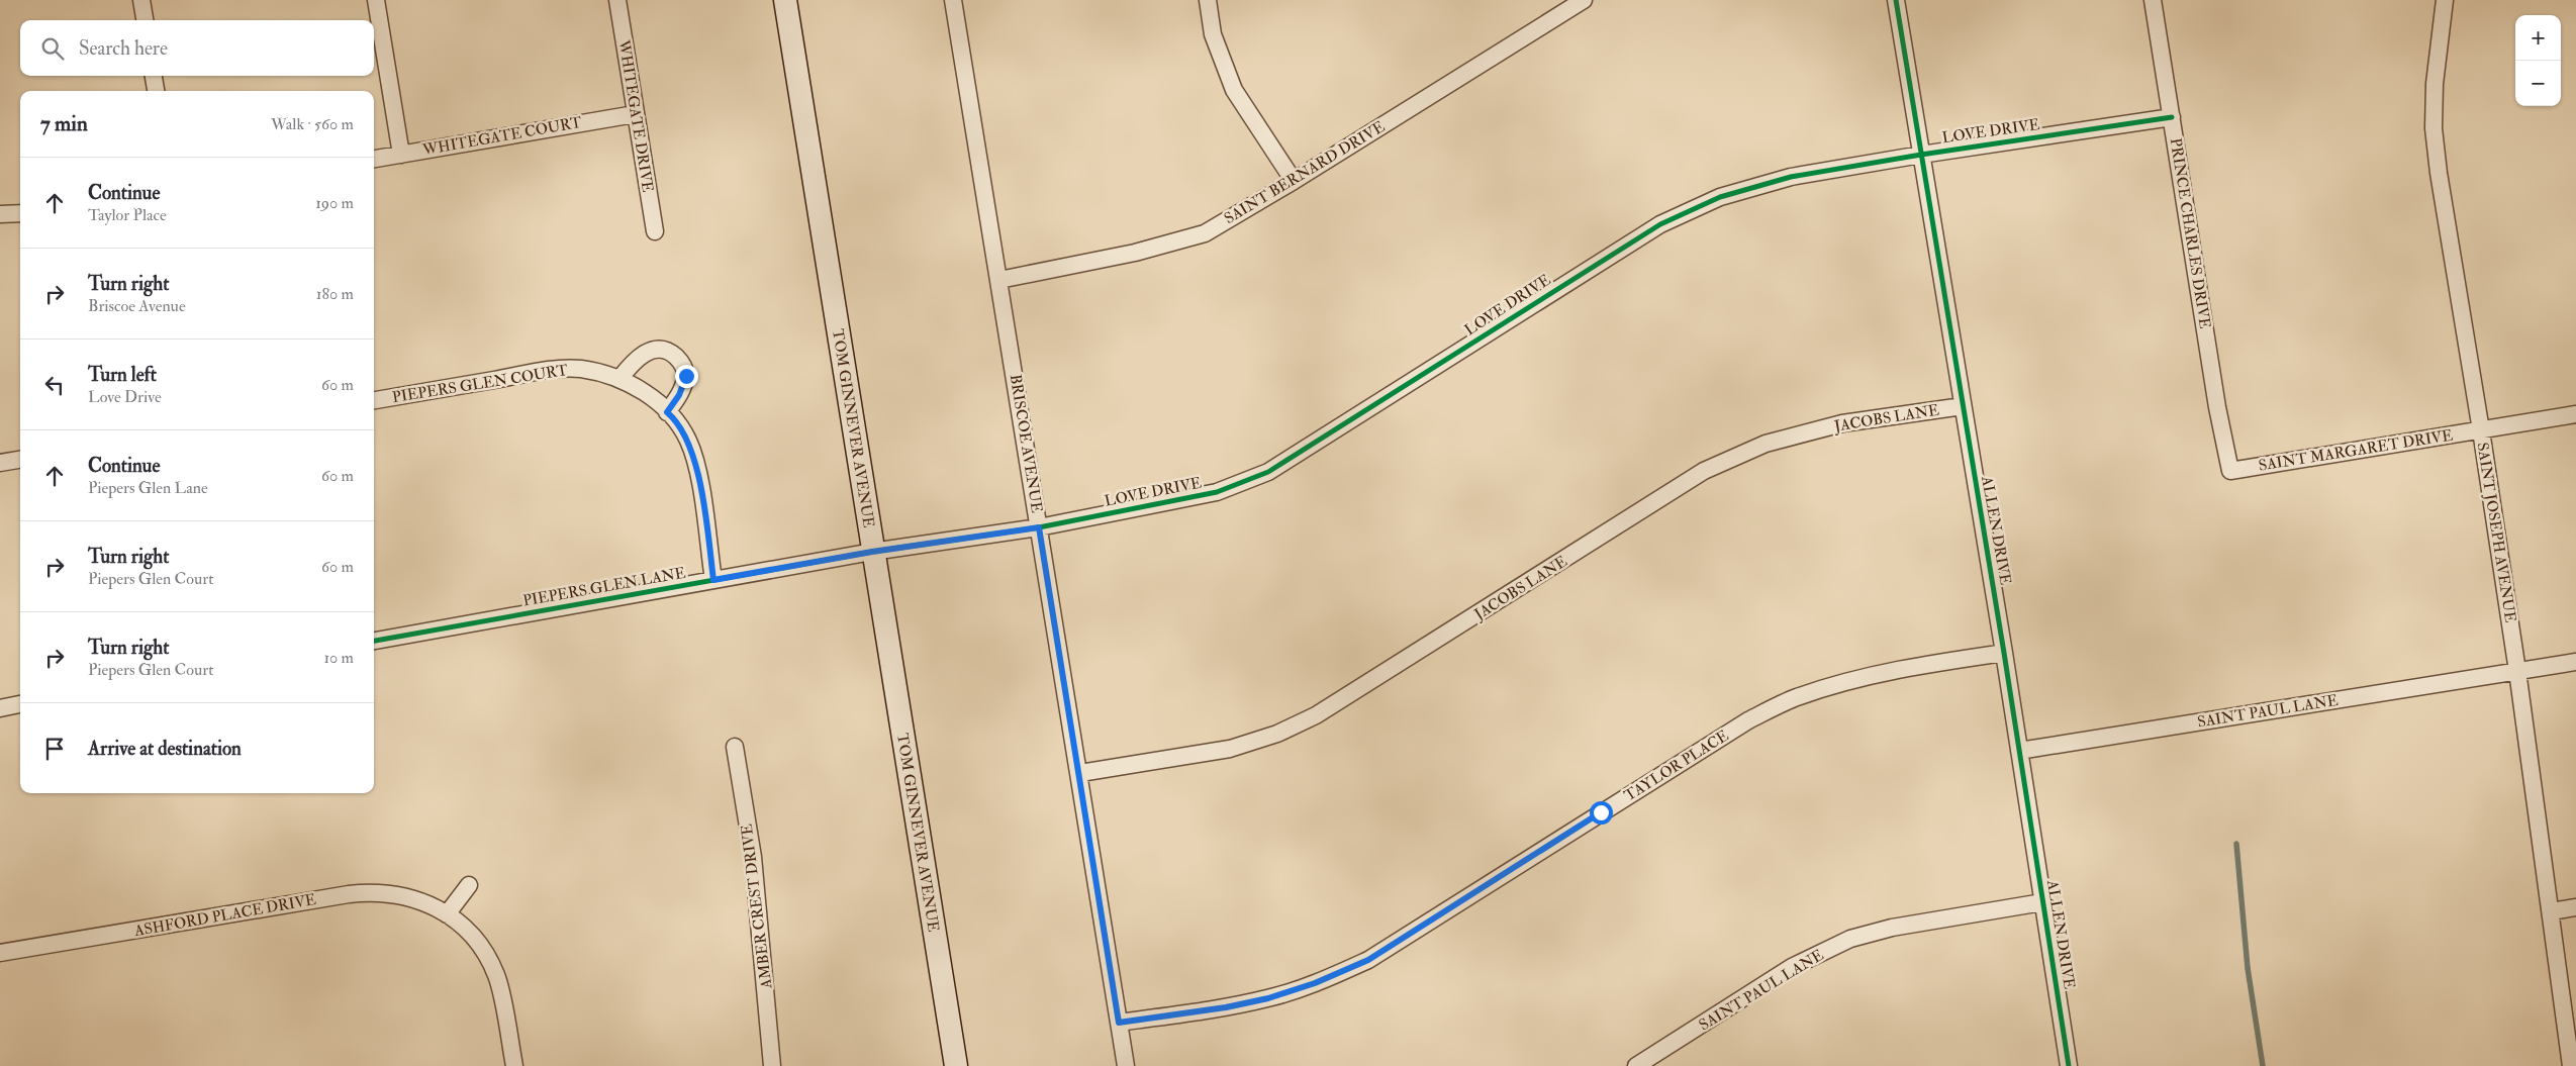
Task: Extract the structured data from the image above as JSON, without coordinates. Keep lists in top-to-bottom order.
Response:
{
  "streets": {
    "main road": ["TOM GINNEVER AVENUE"],
    "street": [
      "WHITEGATE DRIVE",
      "LOVE DRIVE",
      "WHITEGATE COURT",
      "SAINT BERNARD DRIVE",
      "PRINCE CHARLES DRIVE",
      "PIEPERS GLEN COURT",
      "JACOBS LANE",
      "BRISCOE AVENUE",
      "SAINT MARGARET DRIVE",
      "ALLEN DRIVE",
      "SAINT JOSEPH AVENUE",
      "PIEPERS GLEN LANE",
      "SAINT PAUL LANE",
      "TAYLOR PLACE",
      "AMBER CREST DRIVE",
      "ASHFORD PLACE DRIVE"
    ]
  },
  "crossings": [
    ["WHITEGATE DRIVE", "WHITEGATE COURT"],
    ["LOVE DRIVE", "PRINCE CHARLES DRIVE"],
    ["LOVE DRIVE", "TOM GINNEVER AVENUE"],
    ["LOVE DRIVE", "BRISCOE AVENUE"],
    ["LOVE DRIVE", "ALLEN DRIVE"],
    ["LOVE DRIVE", "PIEPERS GLEN LANE"],
    ["SAINT BERNARD DRIVE", "BRISCOE AVENUE"],
    ["PRINCE CHARLES DRIVE", "SAINT MARGARET DRIVE"],
    ["PIEPERS GLEN COURT", "PIEPERS GLEN LANE"],
    ["JACOBS LANE", "BRISCOE AVENUE"],
    ["JACOBS LANE", "ALLEN DRIVE"],
    ["TOM GINNEVER AVENUE", "PIEPERS GLEN LANE"],
    ["BRISCOE AVENUE", "TAYLOR PLACE"],
    ["SAINT MARGARET DRIVE", "SAINT JOSEPH AVENUE"],
    ["ALLEN DRIVE", "SAINT PAUL LANE"],
    ["ALLEN DRIVE", "TAYLOR PLACE"],
    ["SAINT JOSEPH AVENUE", "SAINT PAUL LANE"]
  ],
  "page": {
    "map_buttons": ["+", "−"],
    "search": "Search here",
    "heading": ["7 min", "Walk · 560 m"],
    "list": [
      ["Continue", "Taylor Place", "190 m"],
      ["Turn right", "Briscoe Avenue", "180 m"],
      ["Turn left", "Love Drive", "60 m"],
      ["Continue", "Piepers Glen Lane", "60 m"],
      ["Turn right", "Piepers Glen Court", "60 m"],
      ["Turn right", "Piepers Glen Court", "10 m"],
      "Arrive at destination"
    ]
  }
}
